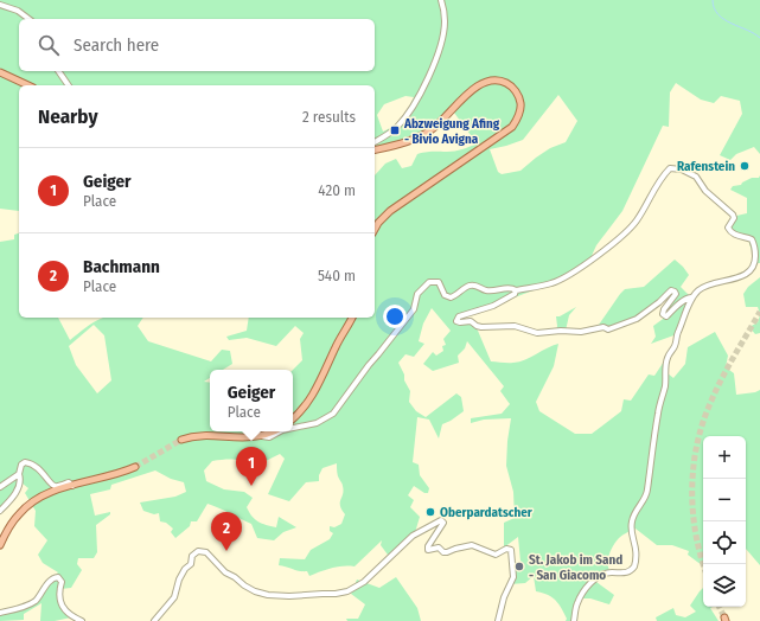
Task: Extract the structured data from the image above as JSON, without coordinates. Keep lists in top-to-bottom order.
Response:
{
  "places": {
    "transit": ["Abzweigung Afing - Bivio Avigna"],
    "other": ["Rafenstein", "Oberpardatscher", "St. Jakob im Sand - San Giacomo"]
  },
  "page": {
    "search": "Search here",
    "heading": ["Nearby", "2 results"],
    "list": [
      {
        "mark": "1",
        "name": "Geiger",
        "note": "Place",
        "value": "420 m"
      },
      {
        "mark": "2",
        "name": "Bachmann",
        "note": "Place",
        "value": "540 m"
      }
    ],
    "popup": ["Geiger", "Place"],
    "map_buttons": ["+", "−"],
    "pins": ["1", "2"]
  }
}
